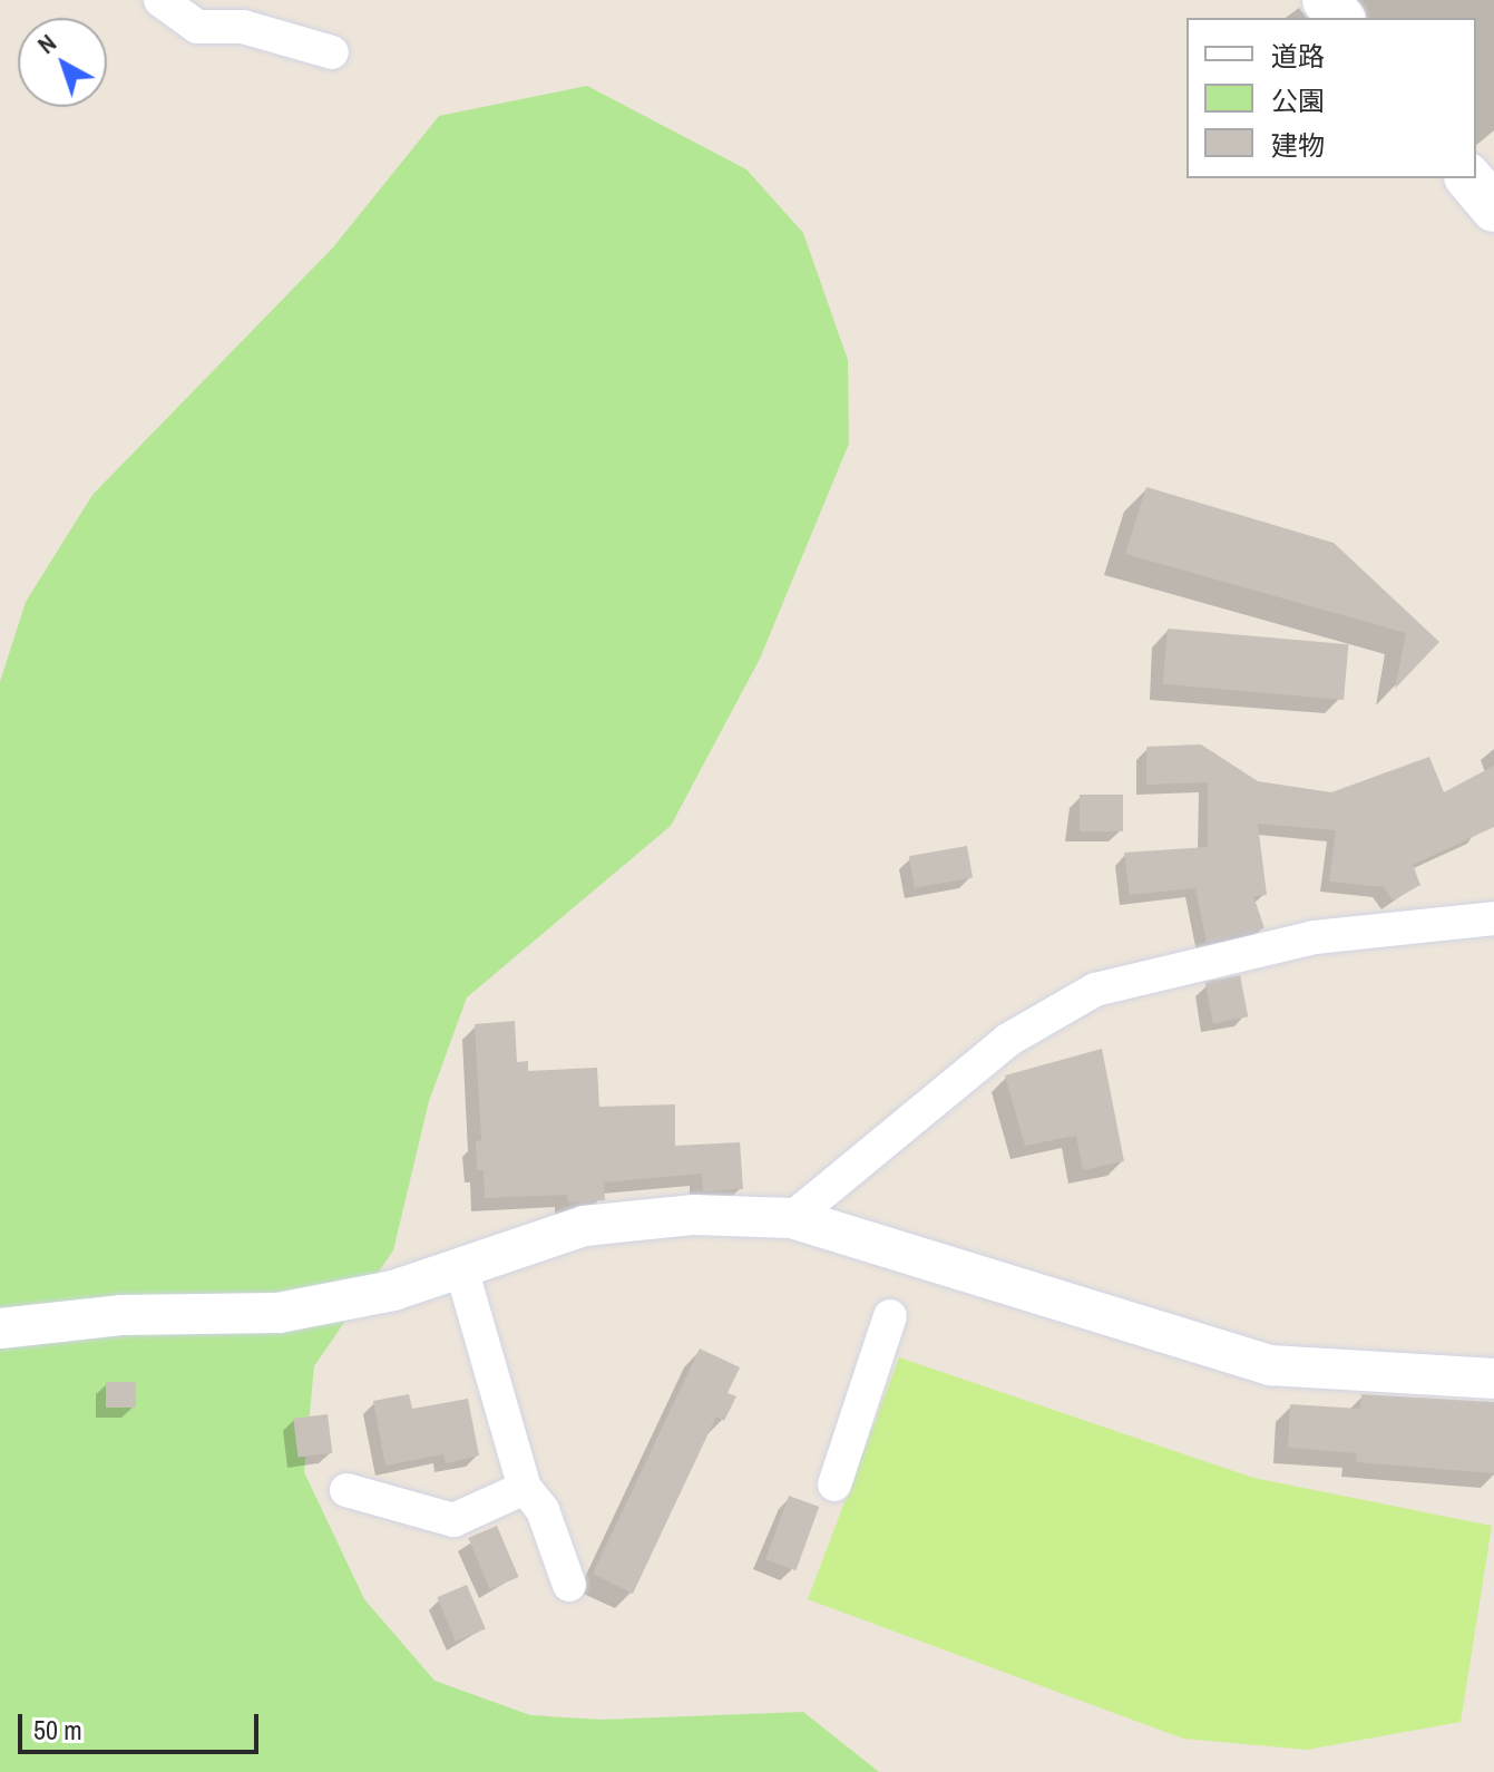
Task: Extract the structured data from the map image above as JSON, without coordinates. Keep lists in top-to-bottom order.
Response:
{
  "legend": ["道路", "公園", "建物"],
  "scale_bar": "50 m",
  "north": "top left"
}
